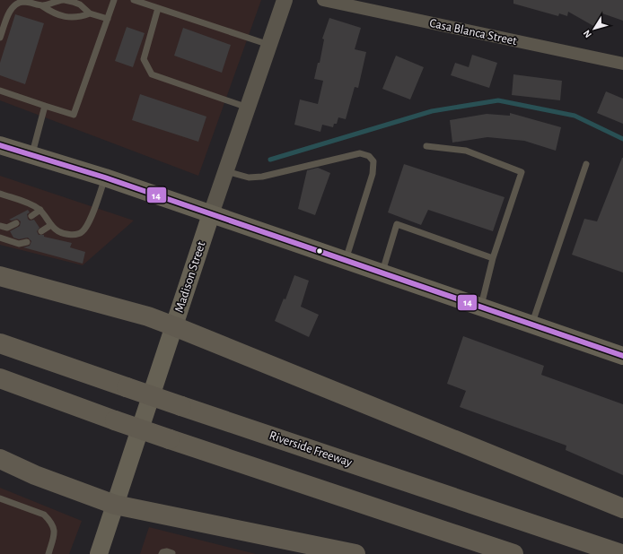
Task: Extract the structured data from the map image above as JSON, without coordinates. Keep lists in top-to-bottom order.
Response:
{
  "streets": {
    "highway": ["Riverside Freeway"],
    "main road": ["Madison Street"],
    "street": ["Casa Blanca Street"]
  },
  "lines": ["transit line 14"],
  "north": "bottom left"
}
